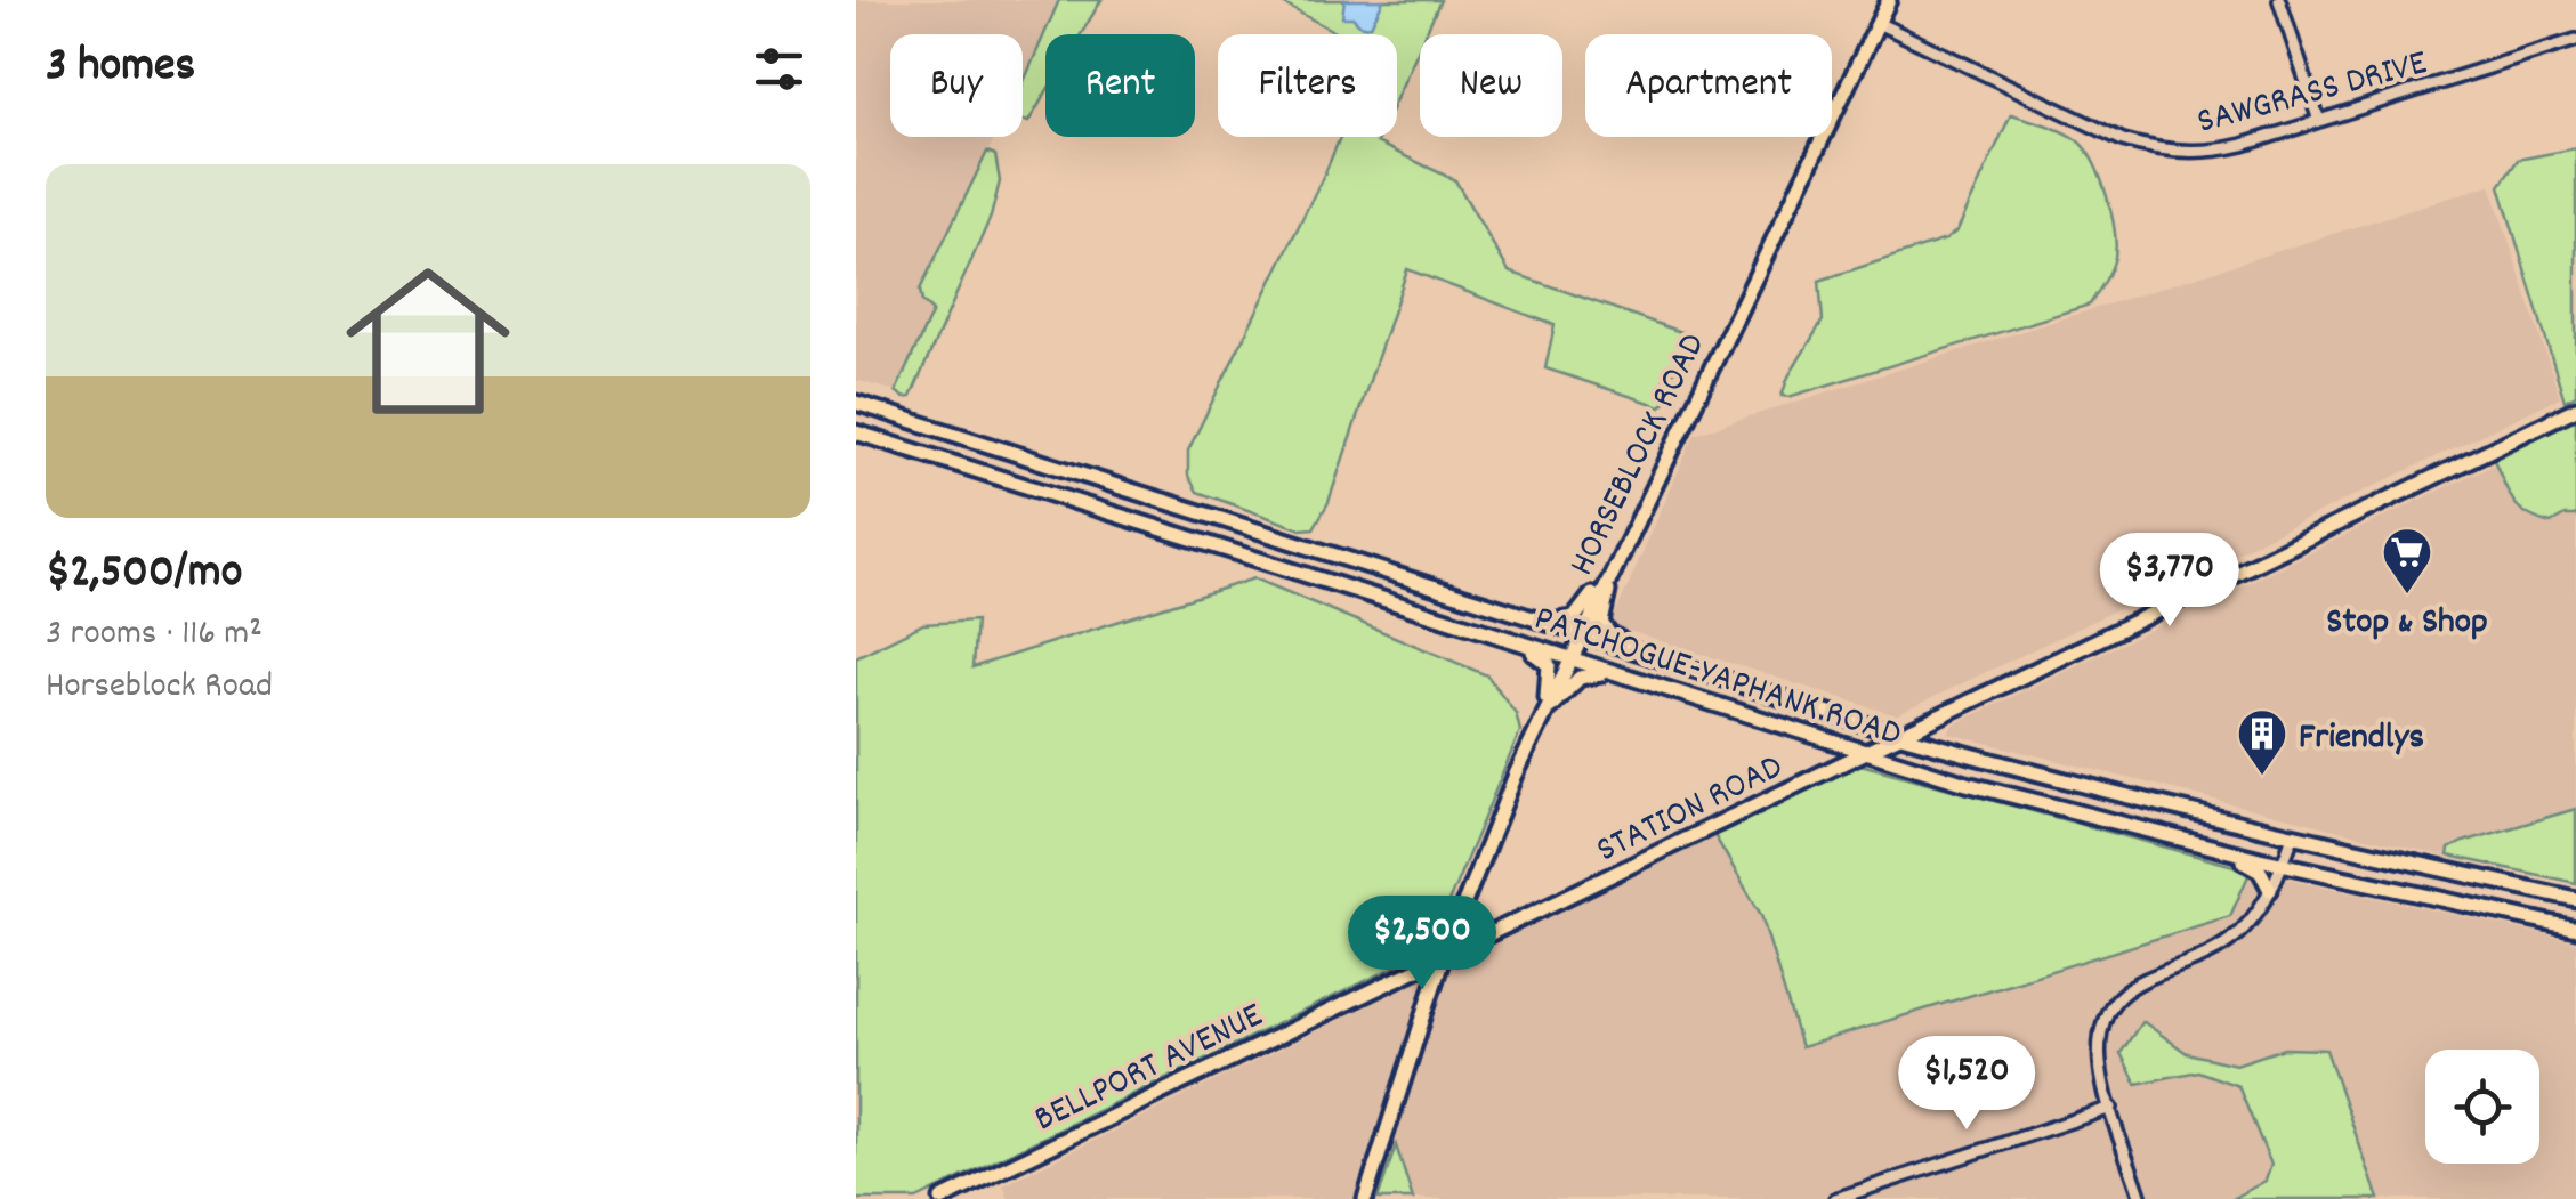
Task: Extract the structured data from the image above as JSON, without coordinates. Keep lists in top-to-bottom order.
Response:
{
  "streets": {
    "main road": [
      "HORSEBLOCK ROAD",
      "PATCHOGUE-YAPHANK ROAD",
      "STATION ROAD",
      "BELLPORT AVENUE"
    ],
    "street": ["SAWGRASS DRIVE"]
  },
  "crossings": [
    ["SAWGRASS DRIVE", "HORSEBLOCK ROAD"],
    ["HORSEBLOCK ROAD", "PATCHOGUE-YAPHANK ROAD"],
    ["HORSEBLOCK ROAD", "STATION ROAD"],
    ["HORSEBLOCK ROAD", "BELLPORT AVENUE"],
    ["PATCHOGUE-YAPHANK ROAD", "STATION ROAD"],
    ["STATION ROAD", "BELLPORT AVENUE"]
  ],
  "places": {
    "supermarket": ["Stop & Shop"],
    "building": ["Friendlys"]
  },
  "page": {
    "heading": "3 homes",
    "chip": [
      "Buy",
      "Rent",
      "Filters",
      "New",
      "Apartment"
    ],
    "list": [
      {
        "name": "$2,500/mo",
        "note": "3 rooms · 116 m² · Horseblock Road"
      }
    ],
    "price": ["$3,770", "$2,500", "$1,520"]
  }
}
